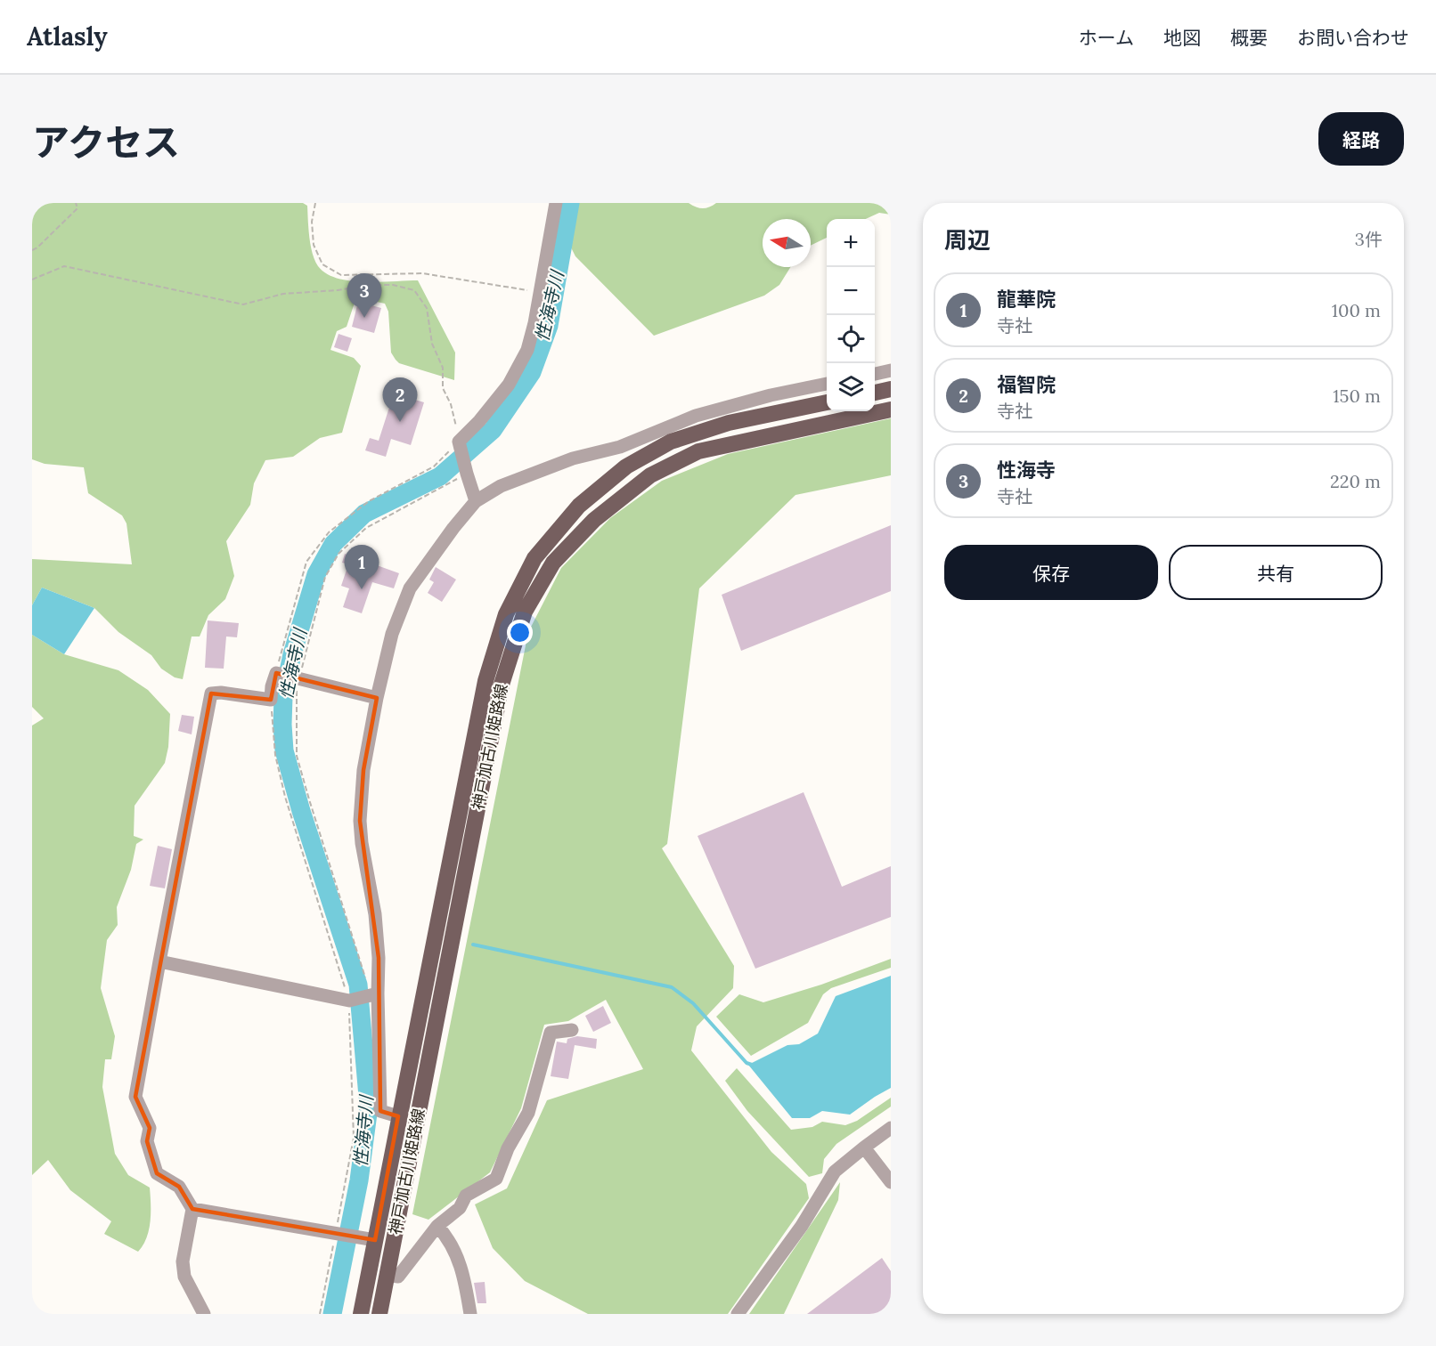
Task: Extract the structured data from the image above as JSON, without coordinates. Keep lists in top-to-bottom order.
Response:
{
  "streets": {
    "main road": ["神戸加古川姫路線"]
  },
  "water": ["性海寺川"],
  "north": "left",
  "page": {
    "header": "Atlasly",
    "nav": [
      "ホーム",
      "地図",
      "概要",
      "お問い合わせ"
    ],
    "title": "アクセス",
    "buttons": [
      "経路",
      ["保存", "共有"]
    ],
    "heading": ["周辺", "3件"],
    "map_buttons": ["+", "−"],
    "list": [
      {
        "mark": "1",
        "name": "龍華院",
        "note": "寺社",
        "value": "100 m"
      },
      {
        "mark": "2",
        "name": "福智院",
        "note": "寺社",
        "value": "150 m"
      },
      {
        "mark": "3",
        "name": "性海寺",
        "note": "寺社",
        "value": "220 m"
      }
    ],
    "pins": ["3", "2", "1"]
  }
}
